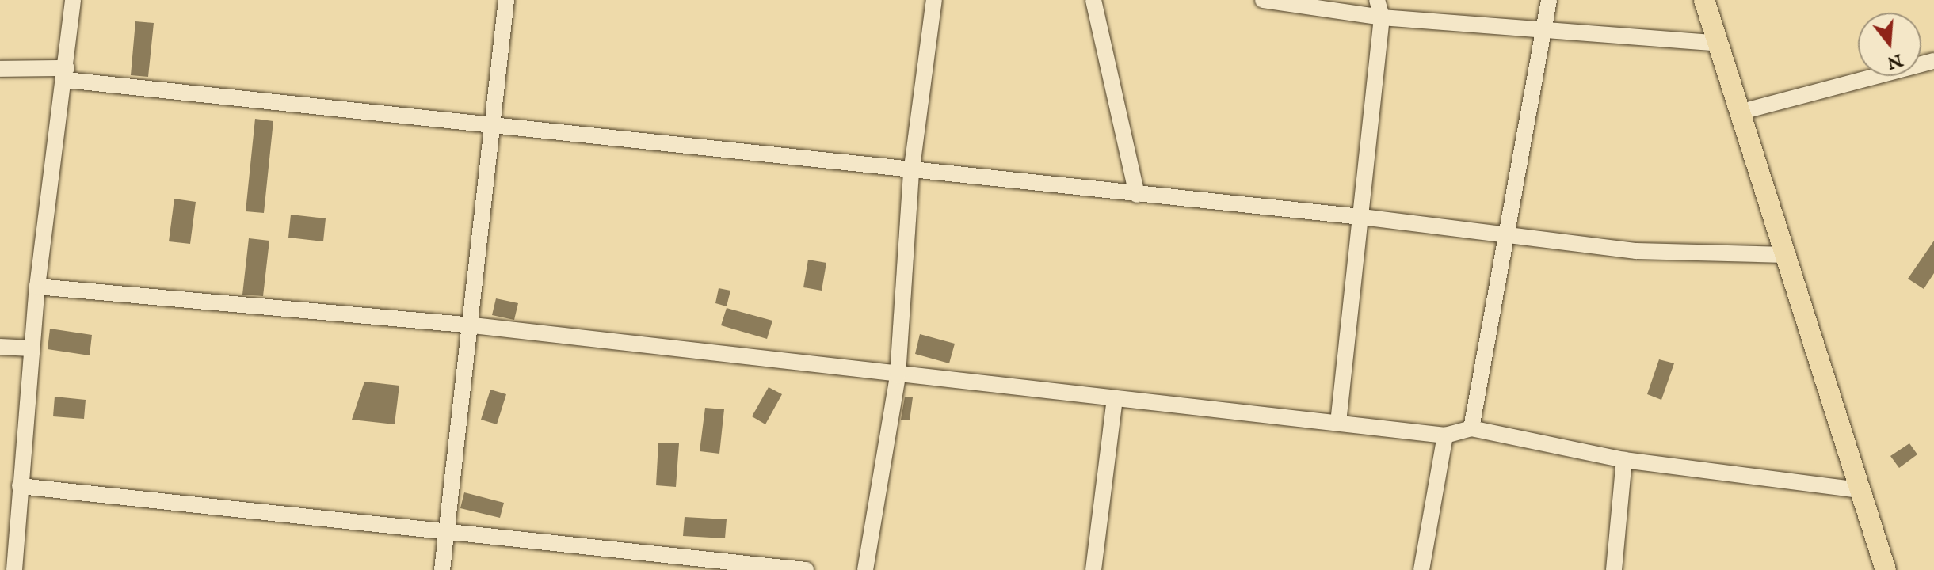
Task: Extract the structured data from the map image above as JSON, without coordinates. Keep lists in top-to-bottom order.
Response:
{
  "north": "bottom"
}
